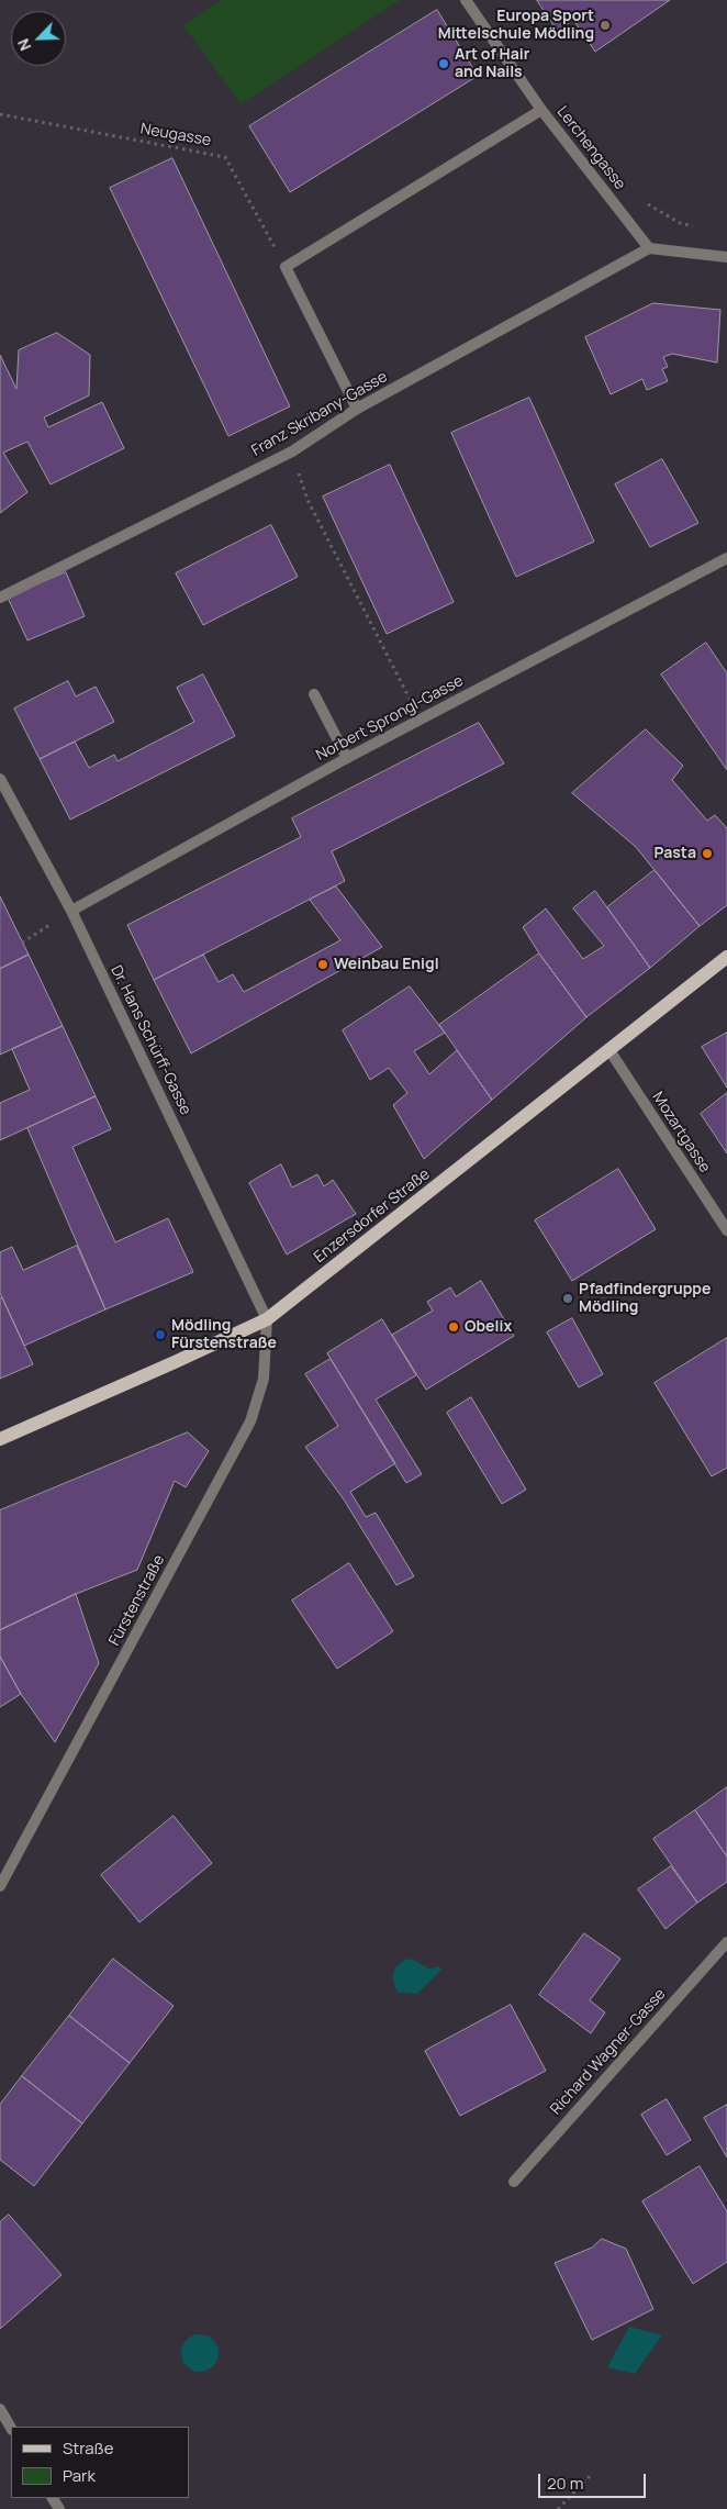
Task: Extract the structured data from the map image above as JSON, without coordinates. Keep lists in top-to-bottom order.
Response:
{
  "streets": {
    "main road": ["Enzersdorfer Straße"],
    "street": [
      "Lerchengasse",
      "Franz Skribany-Gasse",
      "Norbert Sprongl-Gasse",
      "Dr. Hans Schürff-Gasse",
      "Mozartgasse",
      "Fürstenstraße",
      "Richard Wagner-Gasse"
    ],
    "path": ["Neugasse"]
  },
  "crossings": [
    ["Lerchengasse", "Franz Skribany-Gasse"],
    ["Norbert Sprongl-Gasse", "Dr. Hans Schürff-Gasse"],
    ["Dr. Hans Schürff-Gasse", "Enzersdorfer Straße"],
    ["Dr. Hans Schürff-Gasse", "Fürstenstraße"],
    ["Mozartgasse", "Enzersdorfer Straße"],
    ["Enzersdorfer Straße", "Fürstenstraße"]
  ],
  "places": [
    "Europa Sport Mittelschule Mödling",
    "Art of Hair and Nails",
    "Pasta",
    "Weinbau Enigl",
    "Pfadfindergruppe Mödling",
    "Obelix",
    "Mödling Fürstenstraße"
  ],
  "legend": ["Straße", "Park"],
  "scale_bar": "20 m",
  "north": "bottom left"
}
